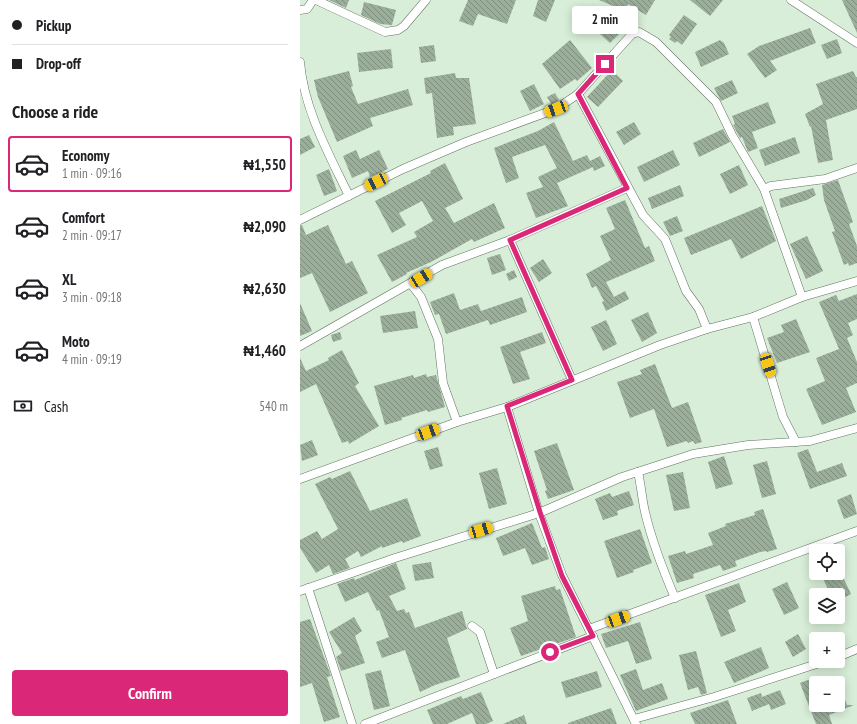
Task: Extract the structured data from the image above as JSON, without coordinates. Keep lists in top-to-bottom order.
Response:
{
  "page": {
    "banner": ["Pickup", "Drop-off"],
    "bubble": "2 min",
    "heading": "Choose a ride",
    "list": [
      {
        "name": "Economy",
        "note": "1 min · 09:16",
        "value": "₦1,550"
      },
      {
        "name": "Comfort",
        "note": "2 min · 09:17",
        "value": "₦2,090"
      },
      {
        "name": "XL",
        "note": "3 min · 09:18",
        "value": "₦2,630"
      },
      {
        "name": "Moto",
        "note": "4 min · 09:19",
        "value": "₦1,460"
      }
    ],
    "pay": ["Cash", "540 m"],
    "map_buttons": ["+", "−"],
    "buttons": "Confirm"
  }
}
